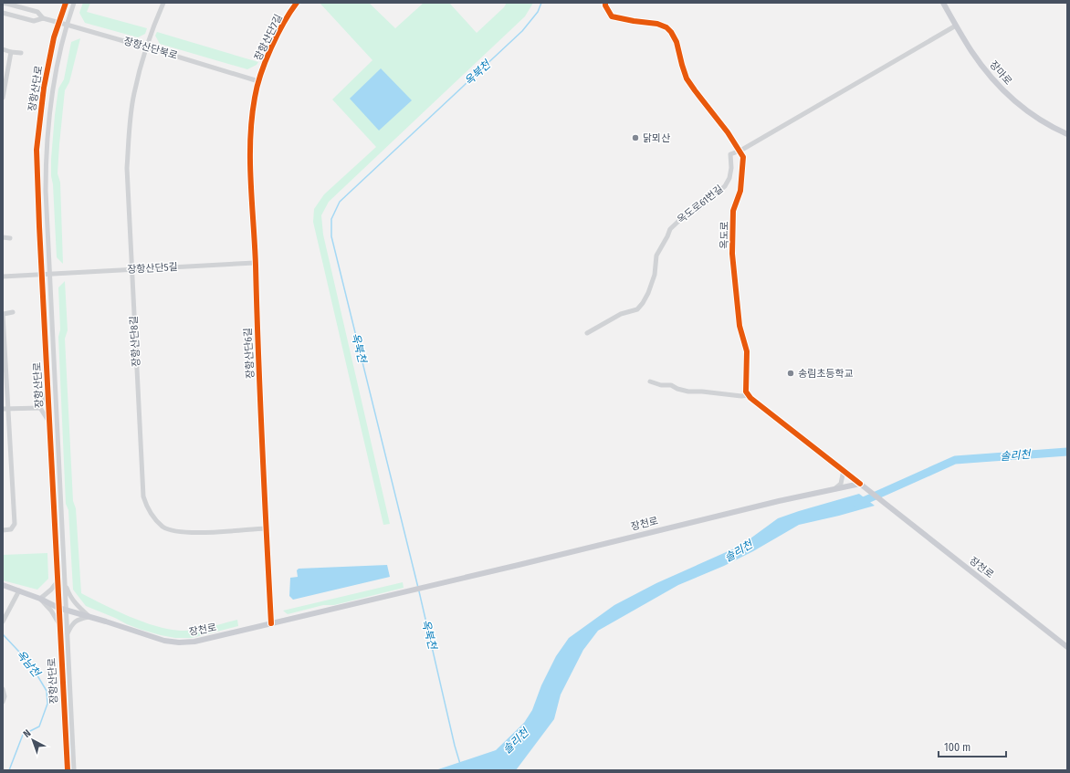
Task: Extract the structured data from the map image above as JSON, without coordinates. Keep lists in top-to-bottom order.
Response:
{
  "streets": {
    "main road": ["장마로", "장천로"],
    "street": [
      "장항산단7길",
      "장항산단북로",
      "장항산단로",
      "옥도로61번길",
      "옥도로",
      "장항산단5길",
      "장항산단8길",
      "장항산단6길"
    ]
  },
  "crossings": [
    ["장항산단7길", "장항산단북로"],
    ["장항산단7길", "장항산단6길"],
    ["장항산단북로", "장항산단로"],
    ["장항산단북로", "장항산단8길"],
    ["장항산단북로", "장항산단6길"],
    ["장항산단로", "장항산단5길"],
    ["장항산단로", "장천로"],
    ["옥도로61번길", "옥도로"],
    ["장항산단5길", "장항산단8길"],
    ["장항산단5길", "장항산단6길"],
    ["장항산단8길", "장항산단6길"],
    ["장항산단6길", "장천로"]
  ],
  "water": ["옥북천", "솔리천", "옥남천"],
  "places": ["닭뫼산", "송림초등학교"],
  "scale_bar": "100 m",
  "north": "top left"
}
